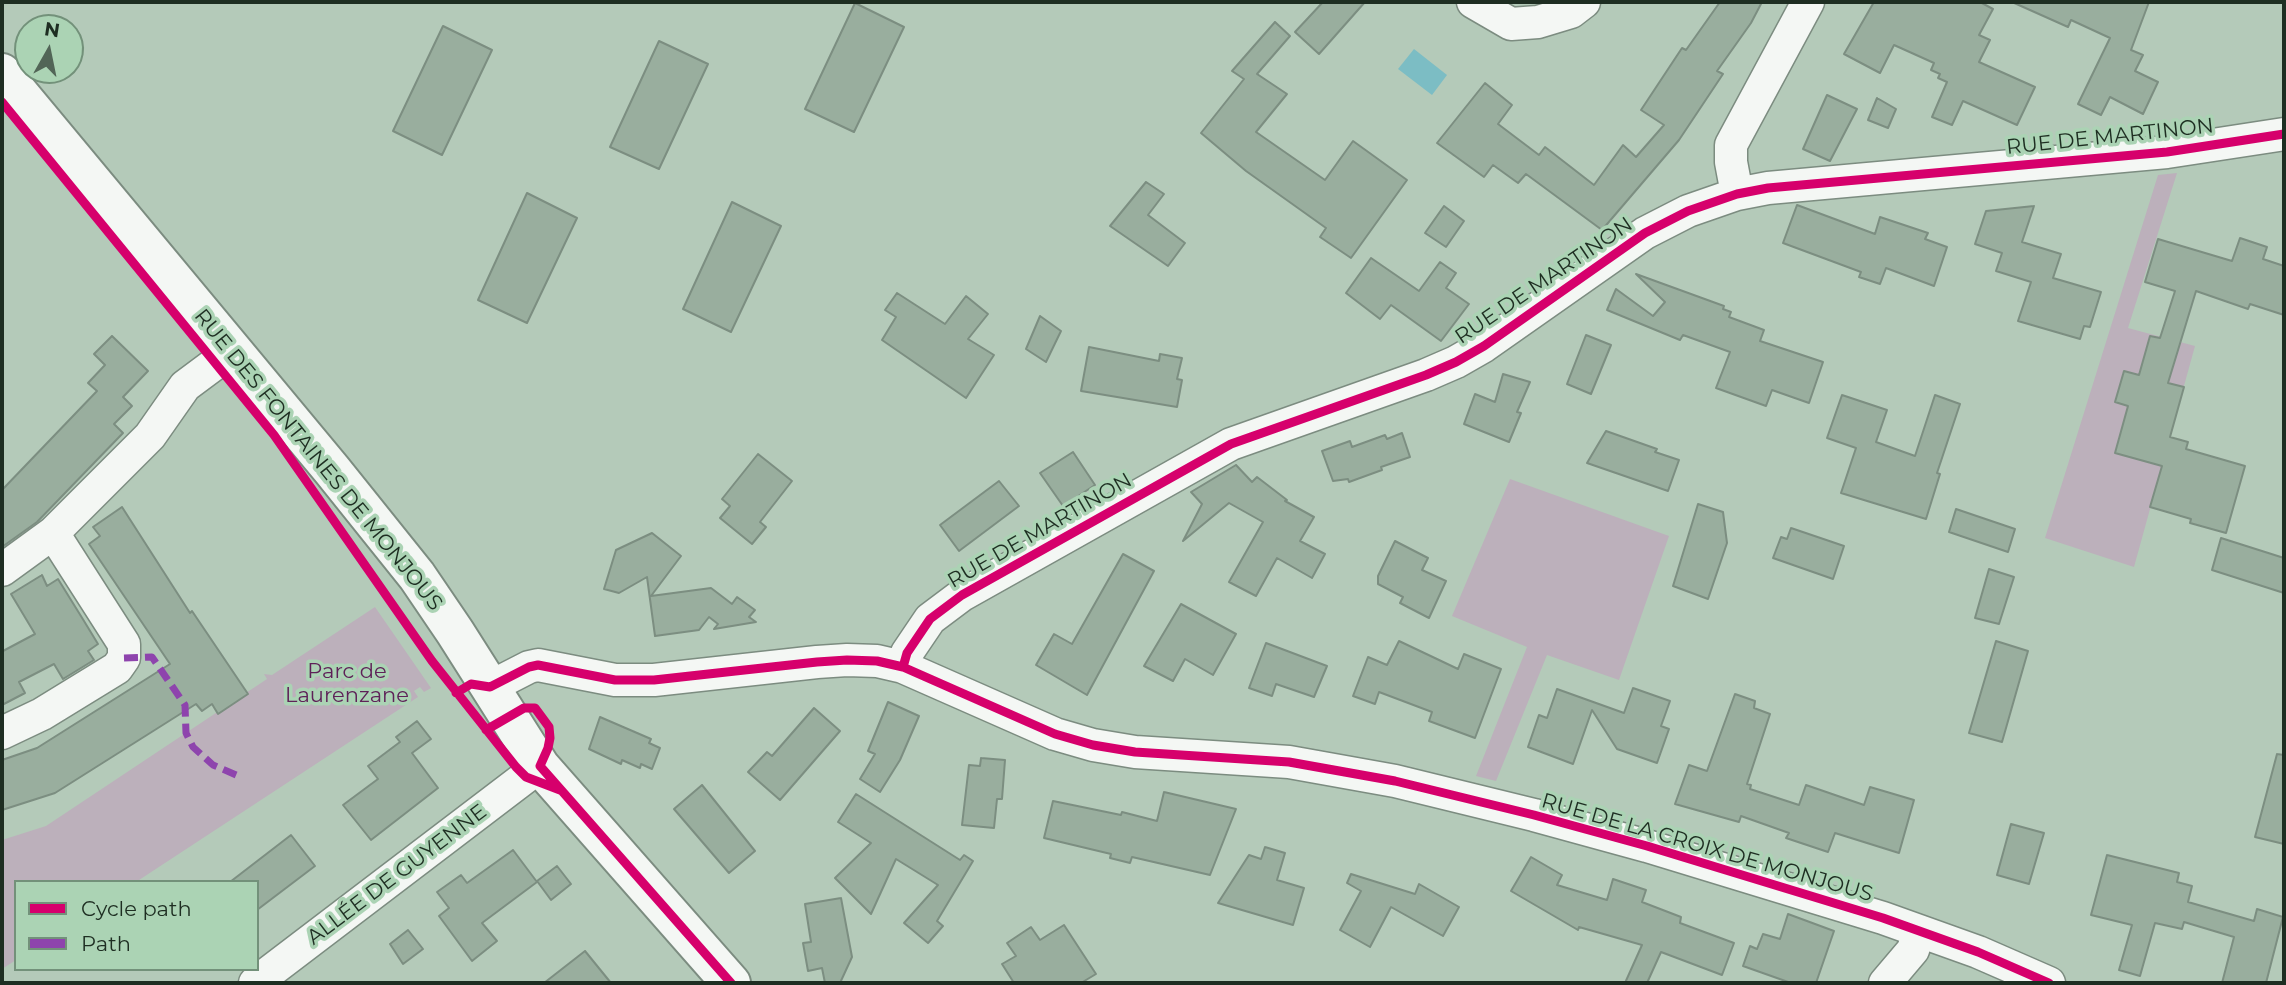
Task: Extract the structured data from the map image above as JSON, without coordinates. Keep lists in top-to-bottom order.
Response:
{
  "streets": {
    "street": [
      "RUE DE MARTINON",
      "RUE DES FONTAINES DE MONJOUS",
      "RUE DE LA CROIX DE MONJOUS",
      "ALLÉE DE GUYENNE"
    ]
  },
  "crossings": [
    ["RUE DE MARTINON", "RUE DE LA CROIX DE MONJOUS"],
    ["RUE DES FONTAINES DE MONJOUS", "RUE DE LA CROIX DE MONJOUS"],
    ["RUE DES FONTAINES DE MONJOUS", "ALLÉE DE GUYENNE"]
  ],
  "parks": ["Parc de Laurenzane"],
  "legend": ["Cycle path", "Path"],
  "north": "top"
}
